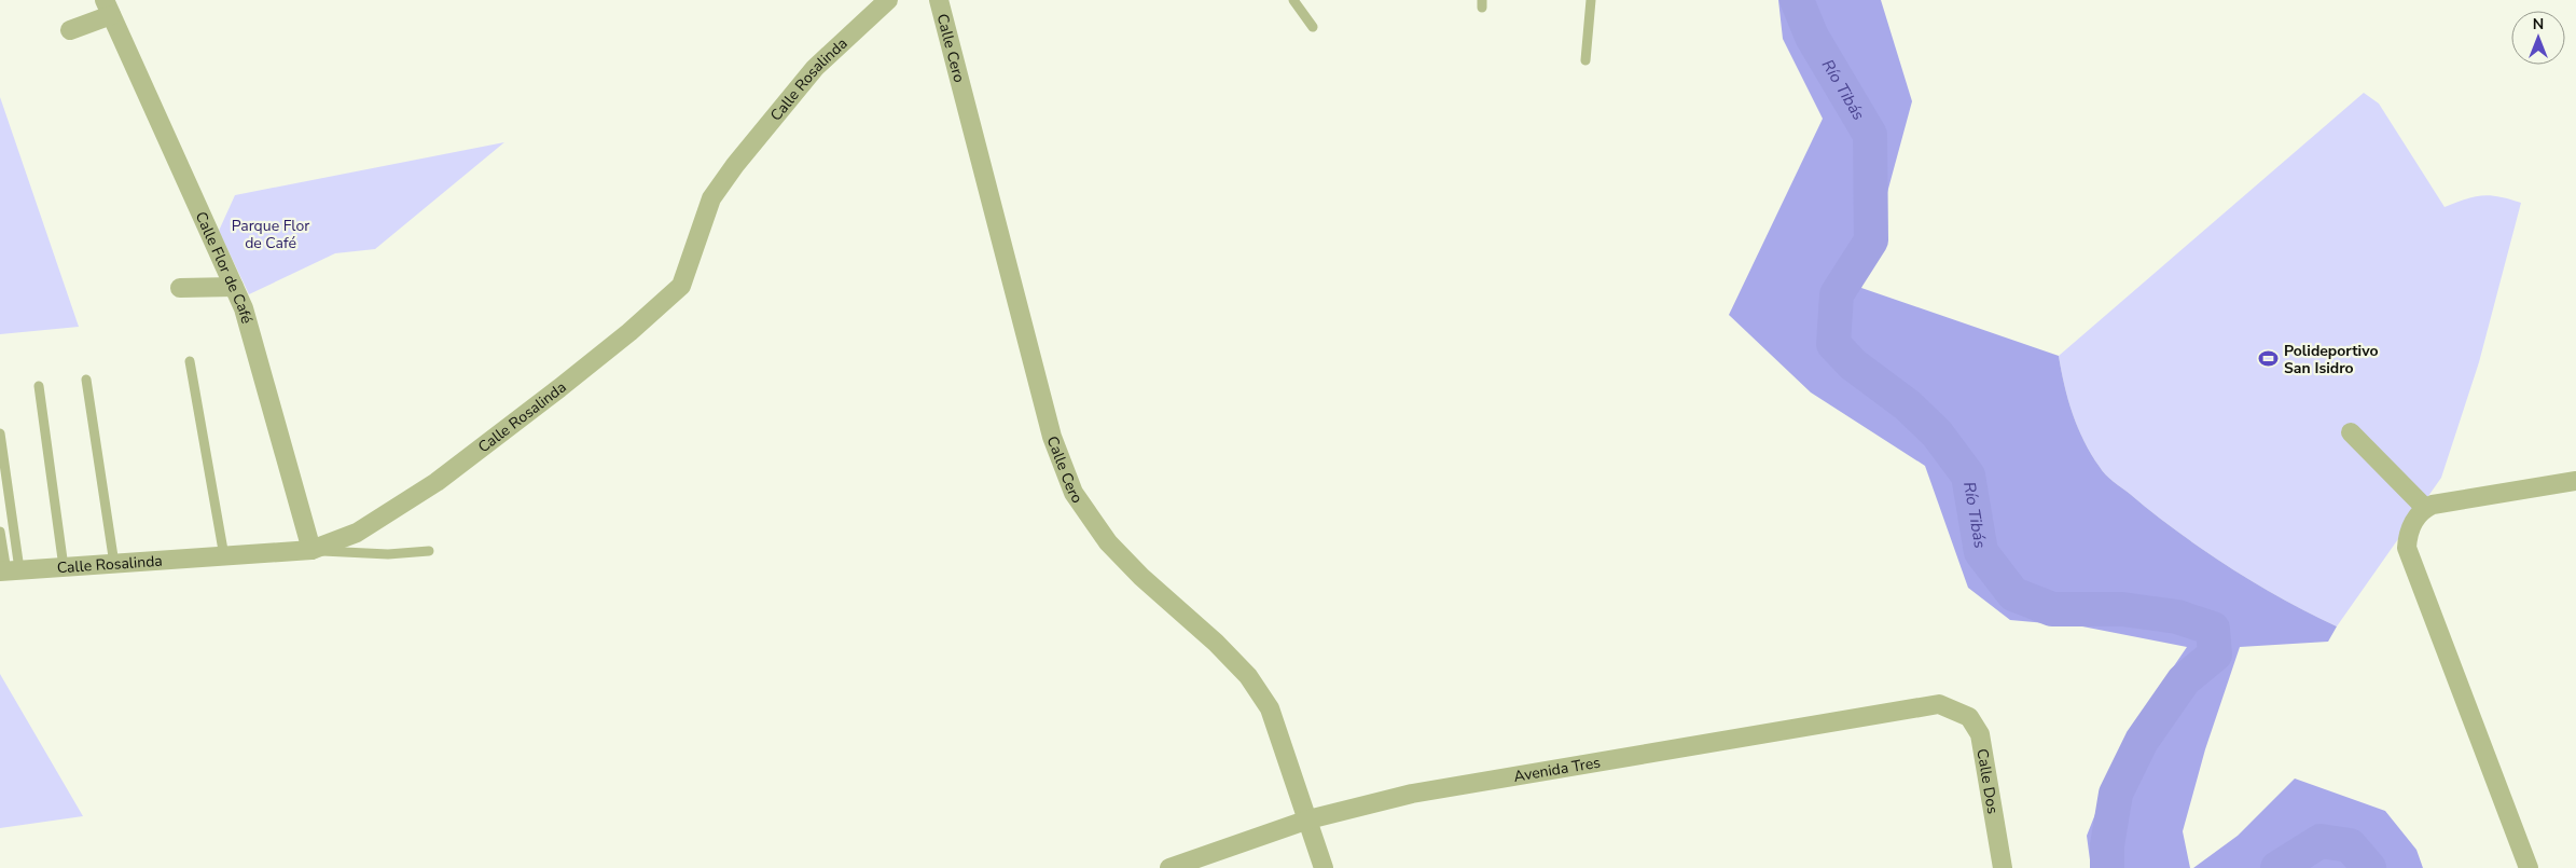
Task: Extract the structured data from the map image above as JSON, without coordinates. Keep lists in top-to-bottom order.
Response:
{
  "streets": {
    "street": [
      "Calle Cero",
      "Calle Rosalinda",
      "Calle Flor de Café",
      "Avenida Tres",
      "Calle Dos"
    ]
  },
  "crossings": [
    ["Calle Cero", "Avenida Tres"],
    ["Calle Rosalinda", "Calle Flor de Café"],
    ["Avenida Tres", "Calle Dos"]
  ],
  "water": ["Río Tibás"],
  "parks": ["Parque Flor de Café"],
  "places": {
    "sports": ["Polideportivo San Isidro"]
  },
  "north": "top"
}
